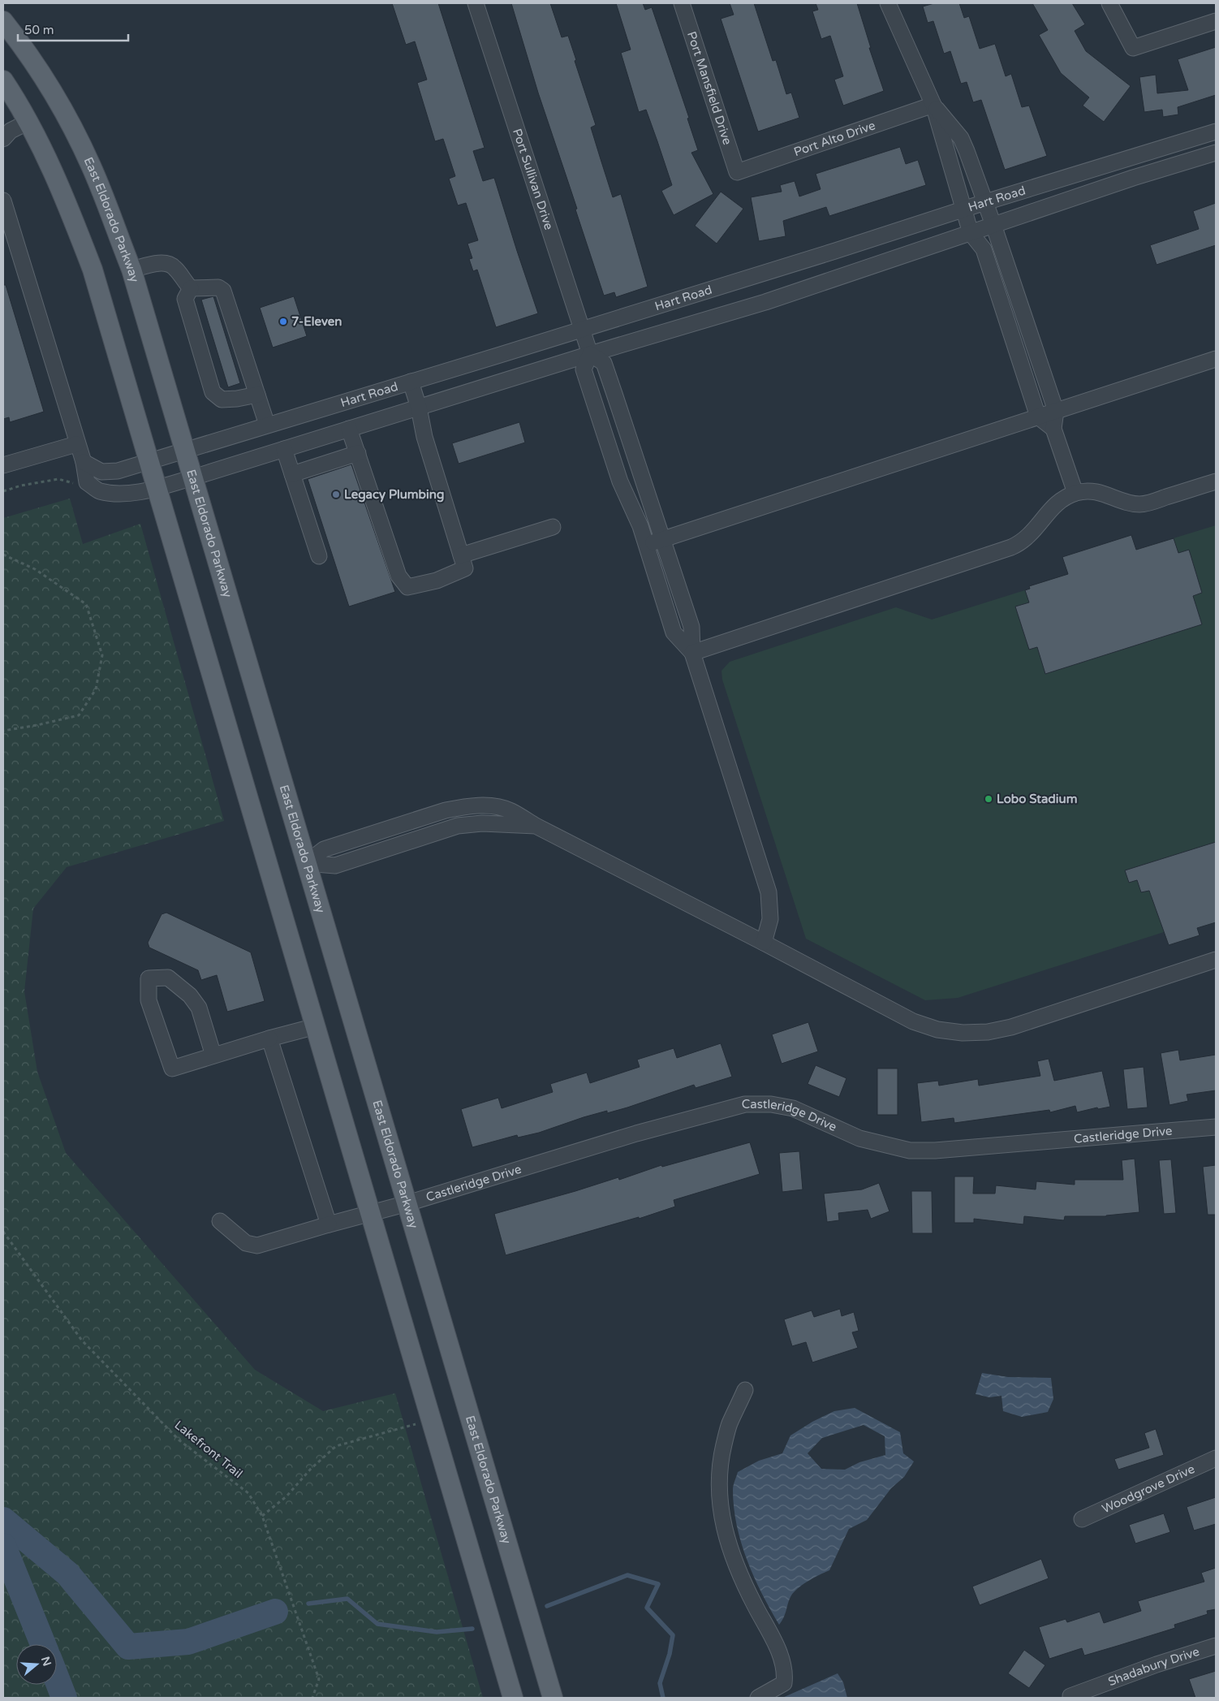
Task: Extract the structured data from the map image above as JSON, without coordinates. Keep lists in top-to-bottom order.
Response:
{
  "streets": {
    "main road": ["East Eldorado Parkway"],
    "street": [
      "Port Mansfield Drive",
      "Port Alto Drive",
      "Port Sullivan Drive",
      "Hart Road",
      "Castleridge Drive",
      "Woodgrove Drive",
      "Shadabury Drive"
    ],
    "path": ["Lakefront Trail"]
  },
  "crossings": [
    ["Port Mansfield Drive", "Port Alto Drive"],
    ["Port Sullivan Drive", "Hart Road"],
    ["Hart Road", "East Eldorado Parkway"],
    ["East Eldorado Parkway", "Castleridge Drive"]
  ],
  "places": ["7-Eleven", "Legacy Plumbing", "Lobo Stadium"],
  "scale_bar": "50 m",
  "north": "right"
}
